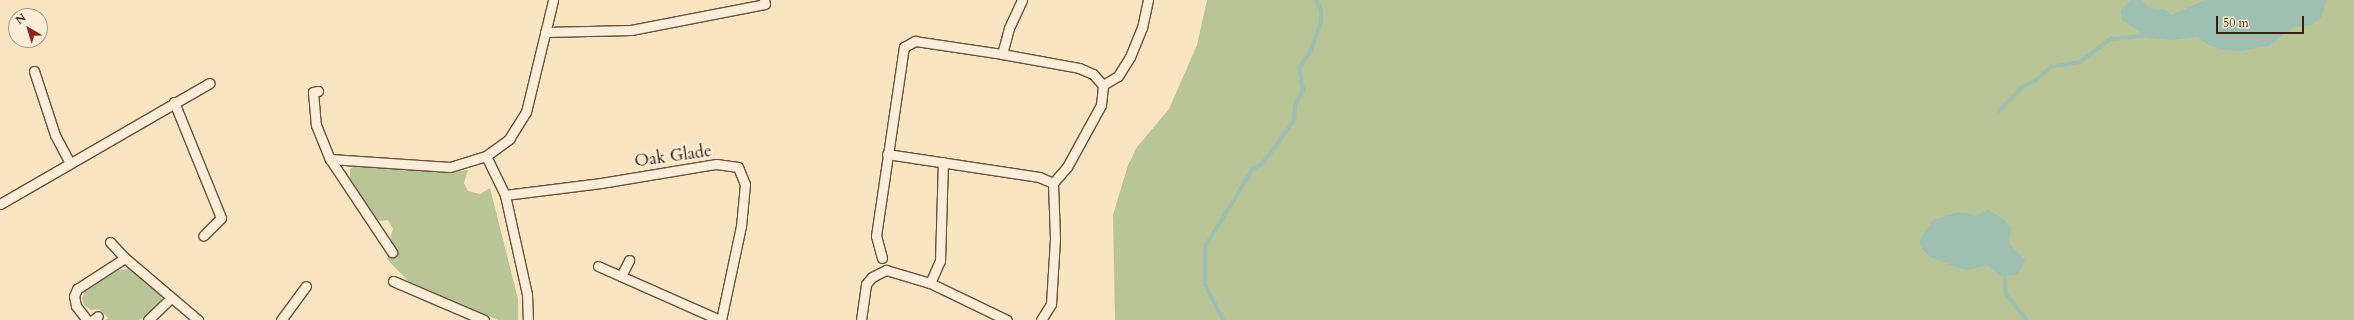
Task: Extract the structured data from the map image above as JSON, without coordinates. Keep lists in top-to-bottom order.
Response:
{
  "streets": {
    "street": ["Oak Glade"]
  },
  "scale_bar": "50 m",
  "north": "top left"
}
